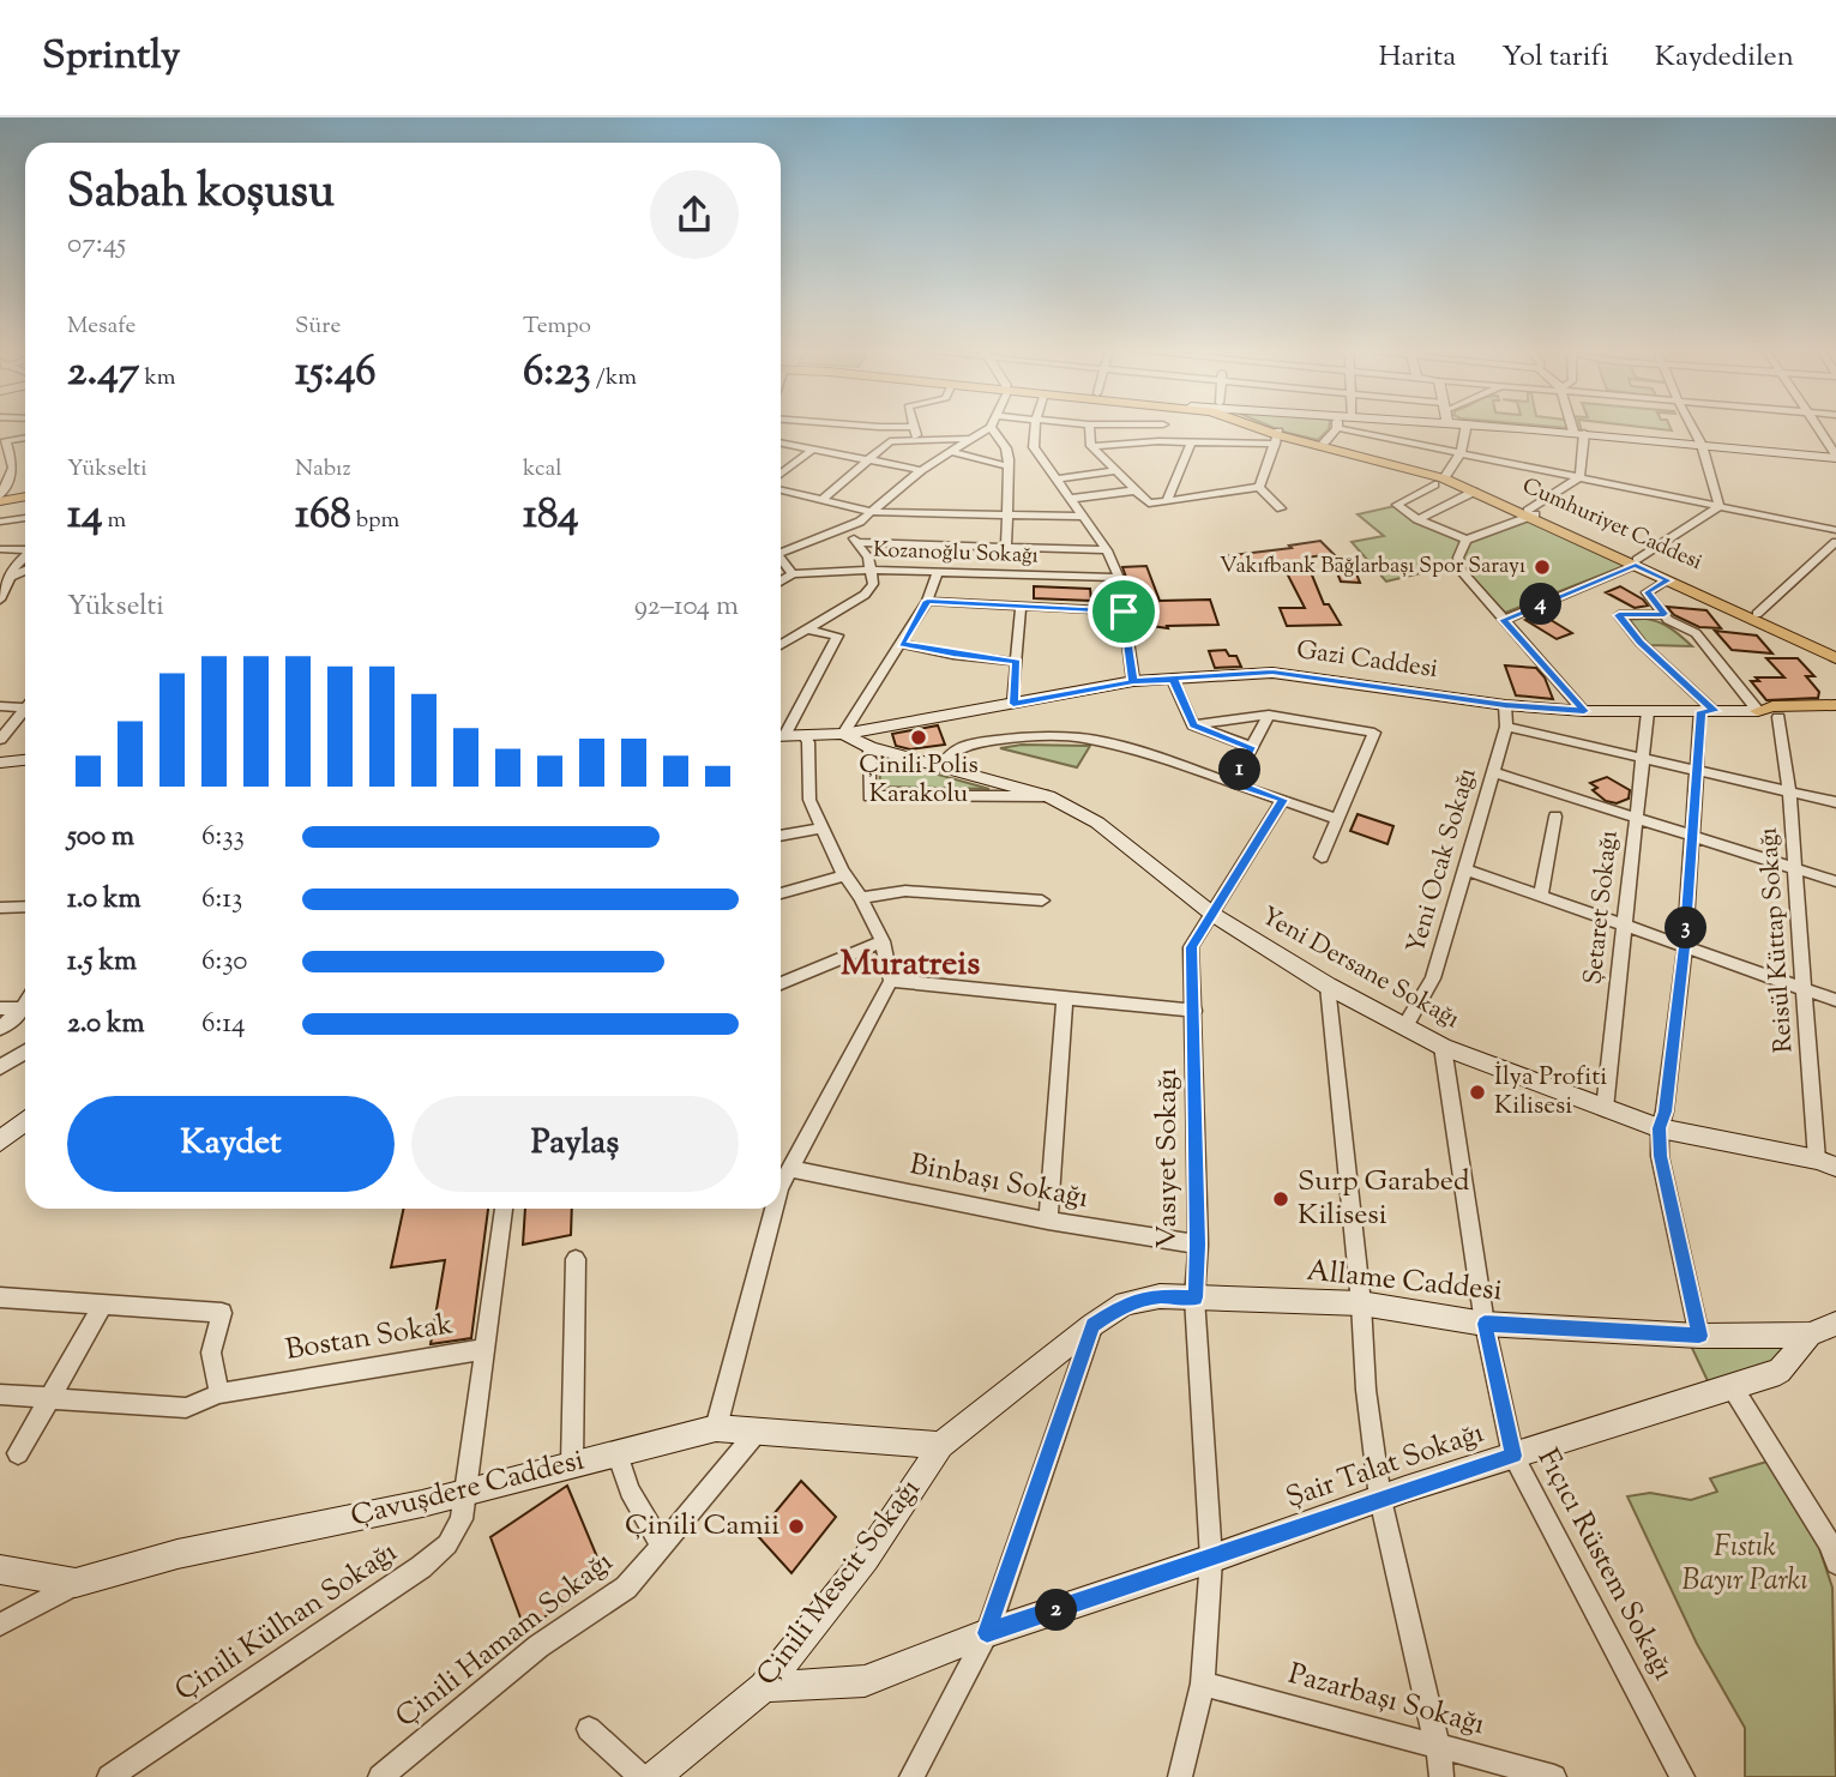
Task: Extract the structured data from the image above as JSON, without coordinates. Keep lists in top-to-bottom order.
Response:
{
  "streets": {
    "main road": ["Cumhuriyet Caddesi"],
    "street": [
      "Kozanoğlu Sokağı",
      "Gazi Caddesi",
      "Yeni Ocak Sokağı",
      "Şetaret Sokağı",
      "Reisül Küttap Sokağı",
      "Yeni Dersane Sokağı",
      "Vasıyet Sokağı",
      "Binbaşı Sokağı",
      "Allame Caddesi",
      "Bostan Sokak",
      "Şair Talat Sokağı",
      "Çavuşdere Caddesi",
      "Fıçıcı Rüstem Sokağı",
      "Çinili Mescit Sokağı",
      "Çinili Külhan Sokağı",
      "Çinili Hamam Sokağı",
      "Pazarbaşı Sokağı"
    ]
  },
  "crossings": [
    ["Gazi Caddesi", "Yeni Ocak Sokağı"],
    ["Gazi Caddesi", "Şetaret Sokağı"],
    ["Gazi Caddesi", "Yeni Dersane Sokağı"],
    ["Yeni Ocak Sokağı", "Yeni Dersane Sokağı"],
    ["Şetaret Sokağı", "Yeni Dersane Sokağı"],
    ["Reisül Küttap Sokağı", "Yeni Dersane Sokağı"],
    ["Yeni Dersane Sokağı", "Vasıyet Sokağı"],
    ["Yeni Dersane Sokağı", "Fıçıcı Rüstem Sokağı"],
    ["Vasıyet Sokağı", "Binbaşı Sokağı"],
    ["Vasıyet Sokağı", "Allame Caddesi"],
    ["Vasıyet Sokağı", "Şair Talat Sokağı"],
    ["Vasıyet Sokağı", "Pazarbaşı Sokağı"],
    ["Allame Caddesi", "Şair Talat Sokağı"],
    ["Allame Caddesi", "Çavuşdere Caddesi"],
    ["Allame Caddesi", "Fıçıcı Rüstem Sokağı"],
    ["Allame Caddesi", "Çinili Mescit Sokağı"],
    ["Bostan Sokak", "Çavuşdere Caddesi"],
    ["Bostan Sokak", "Çinili Külhan Sokağı"],
    ["Şair Talat Sokağı", "Fıçıcı Rüstem Sokağı"],
    ["Şair Talat Sokağı", "Çinili Mescit Sokağı"],
    ["Çavuşdere Caddesi", "Çinili Mescit Sokağı"],
    ["Çavuşdere Caddesi", "Çinili Külhan Sokağı"],
    ["Çavuşdere Caddesi", "Çinili Hamam Sokağı"]
  ],
  "districts": ["Muratreis"],
  "parks": ["Fıstık Bayır Parkı"],
  "places": [
    "Vakıfbank Bağlarbaşı Spor Sarayı",
    "Çinili Polis Karakolu",
    "İlya Profiti Kilisesi",
    "Surp Garabed Kilisesi",
    "Çinili Camii"
  ],
  "page": {
    "header": "Sprintly",
    "nav": ["Harita", "Yol tarifi", "Kaydedilen"],
    "heading": ["Sabah koşusu", "07:45"],
    "stats": [
      ["Mesafe", "2.47 km"],
      ["Süre", "15:46"],
      ["Tempo", "6:23 /km"],
      ["Yükselti", "14 m"],
      ["Nabız", "168 bpm"],
      ["kcal", "184"]
    ],
    "chart": ["Yükselti", "92–104 m"],
    "pins": [
      "4",
      "1",
      "3",
      "2"
    ],
    "list": [
      {
        "name": "500 m",
        "note": "6:33"
      },
      {
        "name": "1.0 km",
        "note": "6:13"
      },
      {
        "name": "1.5 km",
        "note": "6:30"
      },
      {
        "name": "2.0 km",
        "note": "6:14"
      }
    ],
    "buttons": ["Kaydet", "Paylaş"]
  }
}
